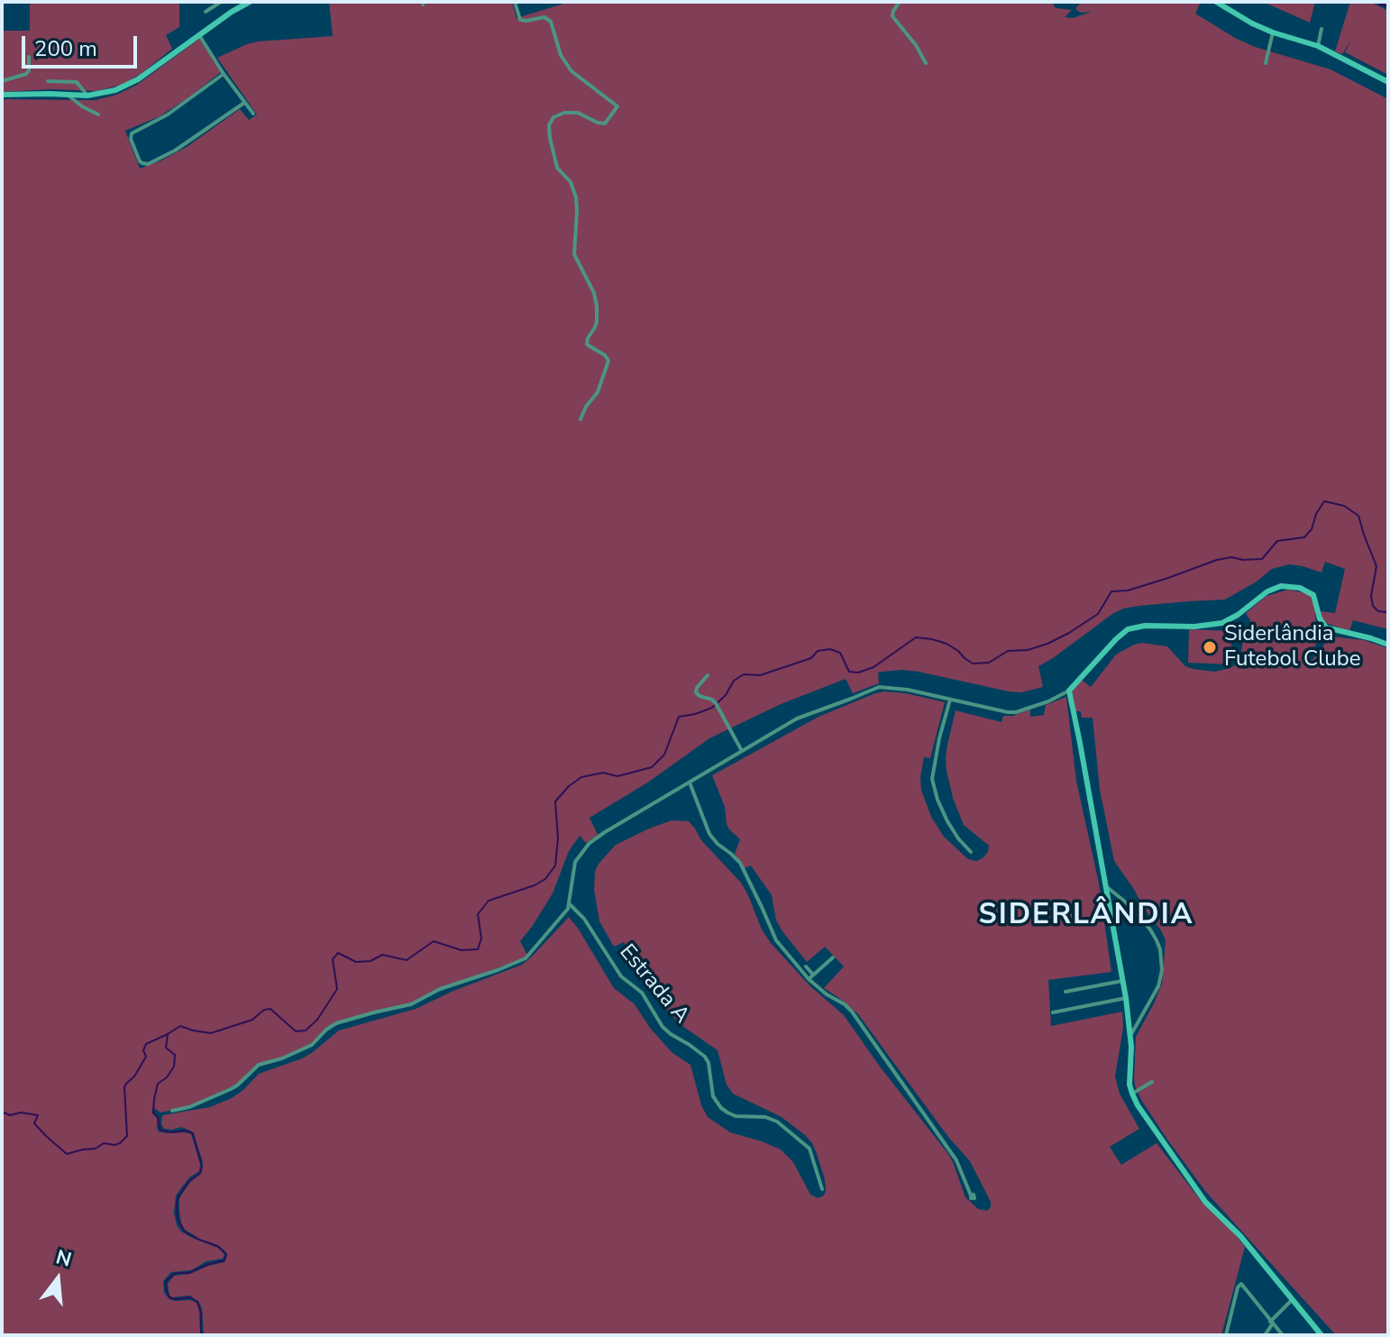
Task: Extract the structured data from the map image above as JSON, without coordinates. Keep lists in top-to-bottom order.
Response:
{
  "streets": {
    "street": ["Estrada A"]
  },
  "districts": ["SIDERLÂNDIA"],
  "places": ["Siderlândia Futebol Clube"],
  "scale_bar": "200 m",
  "north": "top"
}
